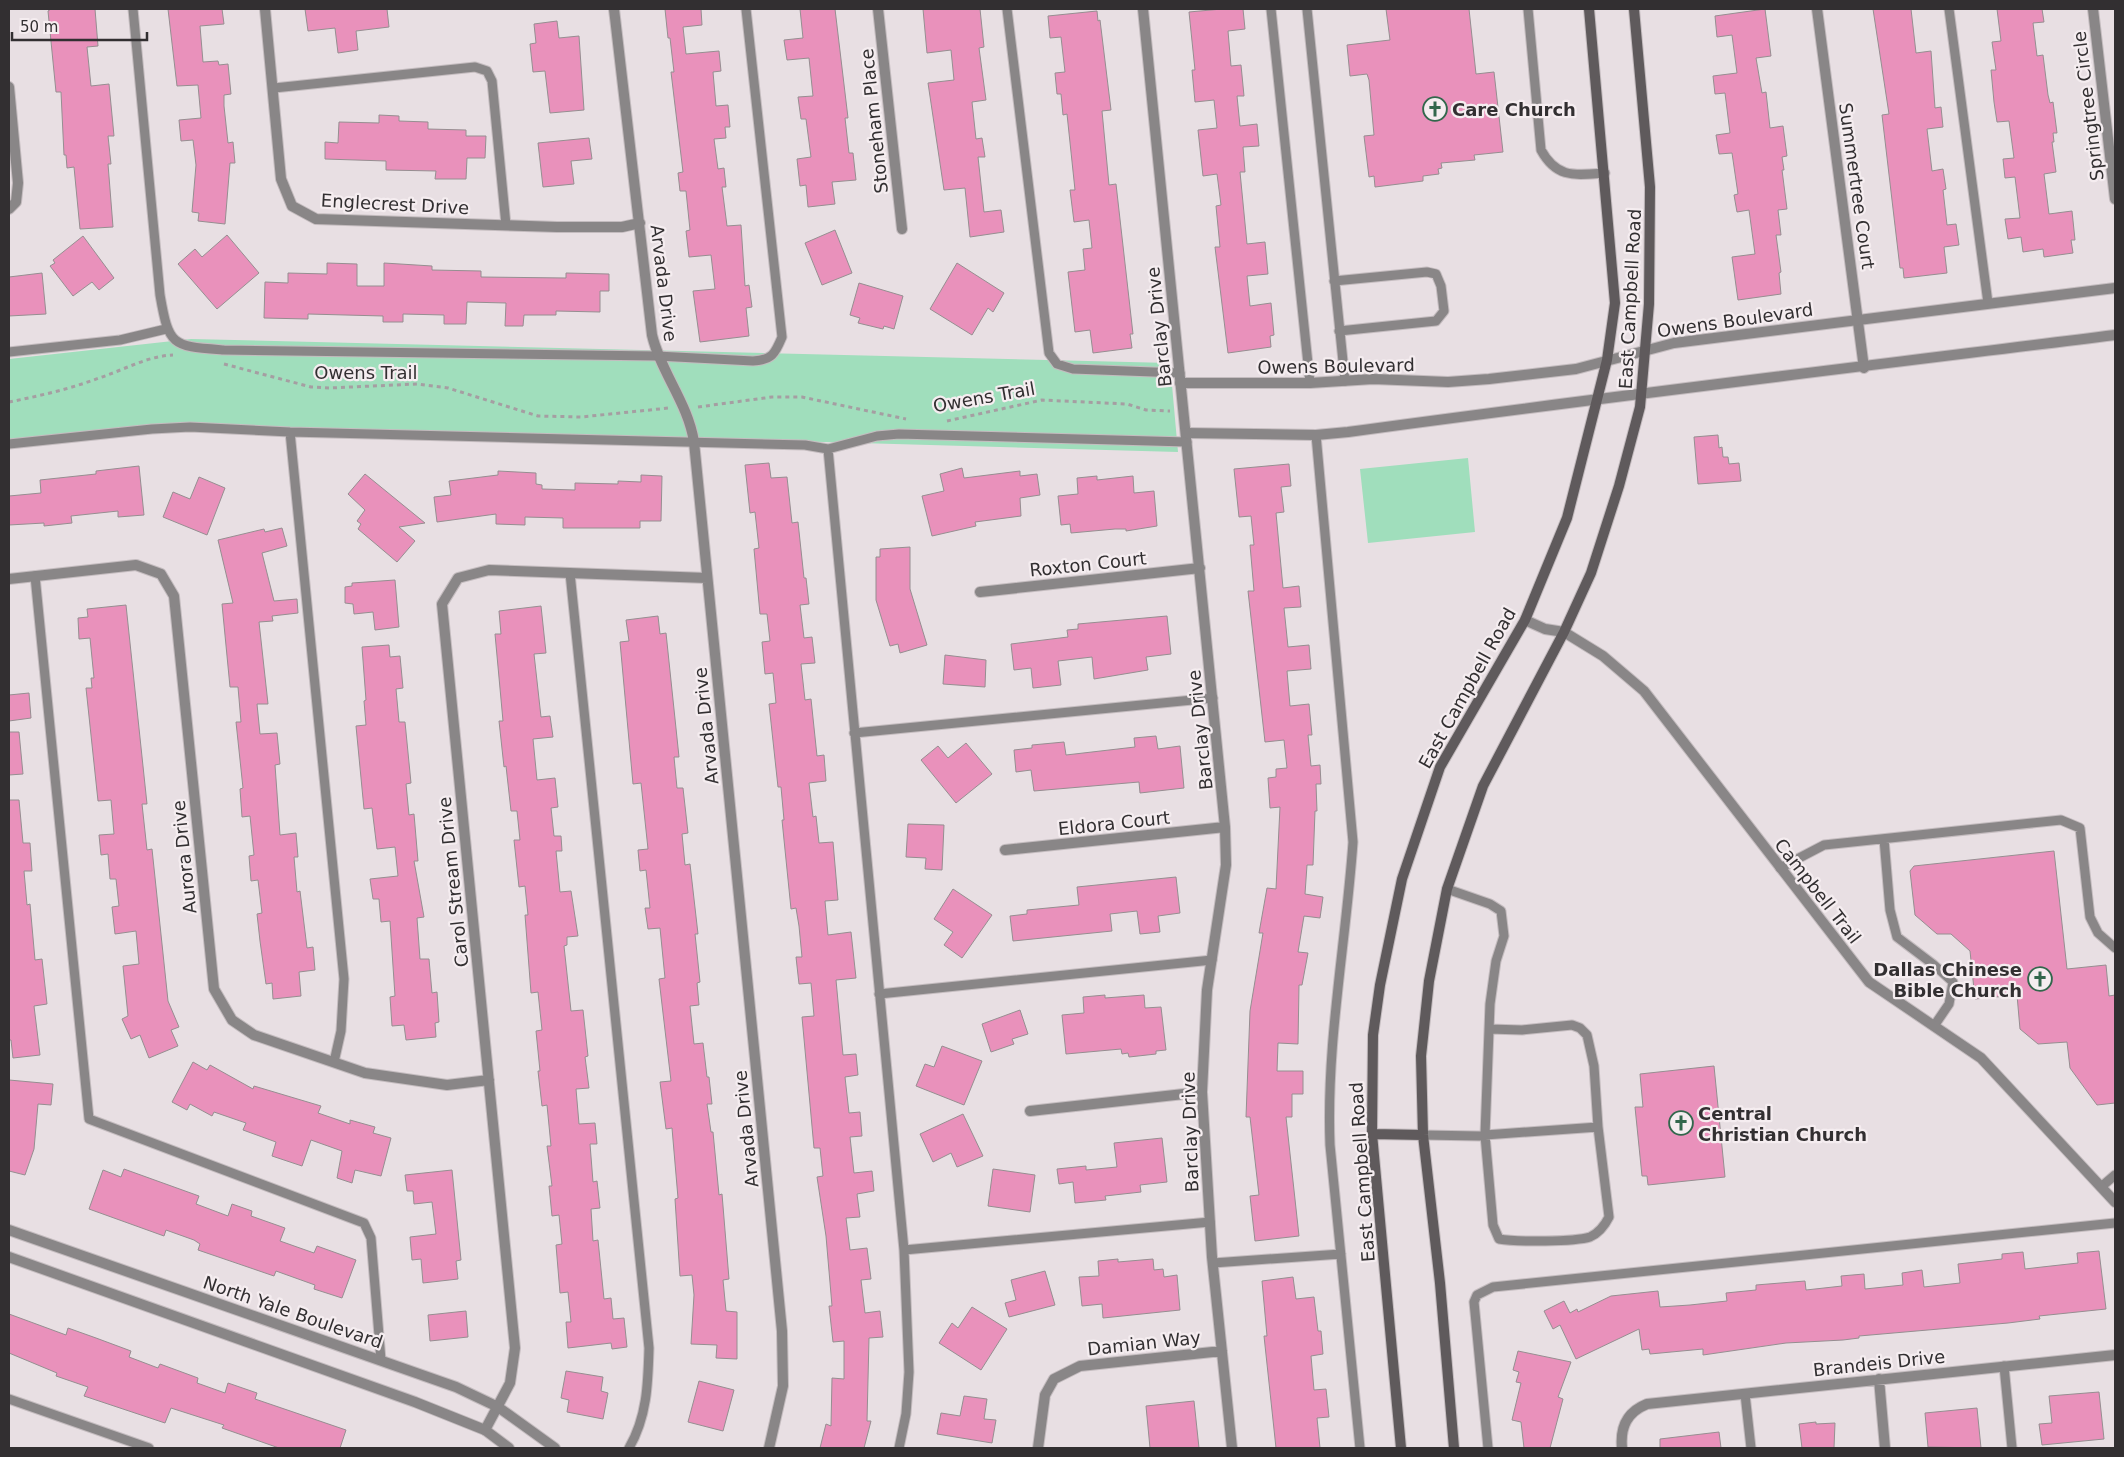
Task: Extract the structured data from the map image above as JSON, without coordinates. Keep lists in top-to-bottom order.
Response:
{
  "streets": {
    "main road": ["East Campbell Road"],
    "street": [
      "Springtree Circle",
      "Stoneham Place",
      "Summertree Court",
      "Englecrest Drive",
      "Arvada Drive",
      "Owens Boulevard",
      "Barclay Drive",
      "Roxton Court",
      "Eldora Court",
      "Aurora Drive",
      "Carol Stream Drive",
      "Campbell Trail",
      "North Yale Boulevard",
      "Damian Way",
      "Brandeis Drive"
    ],
    "path": ["Owens Trail"]
  },
  "crossings": [
    ["Summertree Court", "Owens Boulevard"],
    ["Englecrest Drive", "Arvada Drive"],
    ["Arvada Drive", "Carol Stream Drive"],
    ["East Campbell Road", "Owens Boulevard"],
    ["East Campbell Road", "Campbell Trail"],
    ["Owens Boulevard", "Barclay Drive"],
    ["Barclay Drive", "Owens Trail"],
    ["Barclay Drive", "Roxton Court"],
    ["Barclay Drive", "Eldora Court"],
    ["Barclay Drive", "Damian Way"],
    ["Aurora Drive", "Carol Stream Drive"],
    ["Carol Stream Drive", "North Yale Boulevard"]
  ],
  "places": {
    "church": ["Care Church", "Dallas Chinese Bible Church", "Central Christian Church"]
  },
  "scale_bar": "50 m"
}
